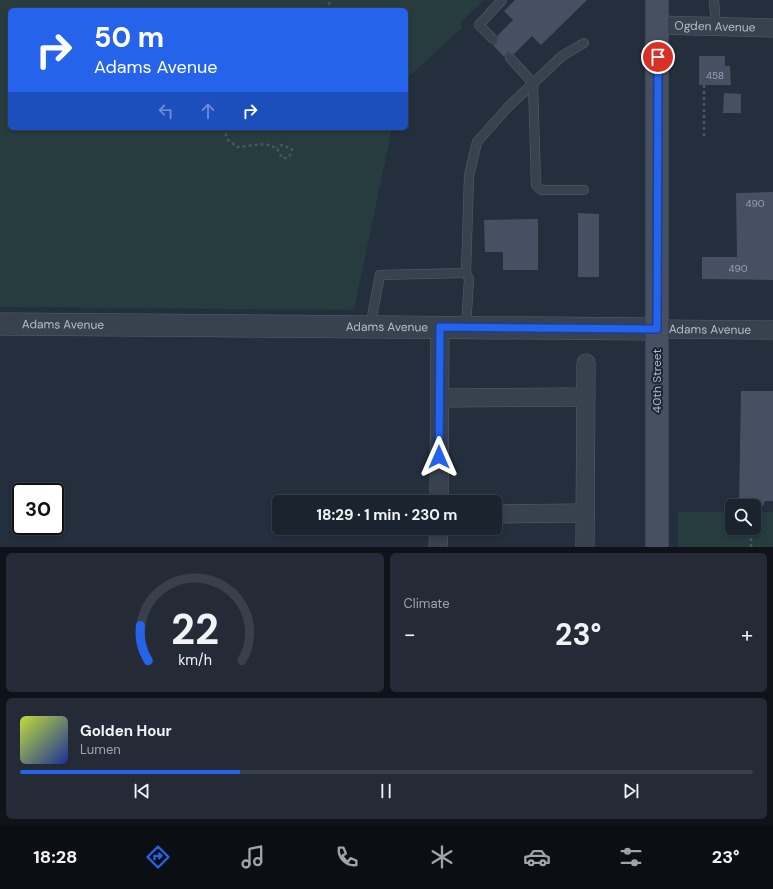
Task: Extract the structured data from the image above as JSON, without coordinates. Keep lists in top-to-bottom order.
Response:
{
  "streets": {
    "main road": ["40th Street"],
    "street": ["Ogden Avenue", "Adams Avenue"]
  },
  "crossings": [
    ["Ogden Avenue", "40th Street"],
    ["Adams Avenue", "40th Street"]
  ],
  "house_numbers": ["458", "490", "490"],
  "page": {
    "turn": ["50 m", "Adams Avenue"],
    "limit": "30",
    "trip": "18:29 · 1 min · 230 m",
    "tile": "Climate",
    "heat": ["−", "23°", "+"],
    "song": ["Golden Hour", "Lumen"],
    "tabs": ["18:28", "23°"],
    "gauge": ["22", "km/h"]
  }
}
